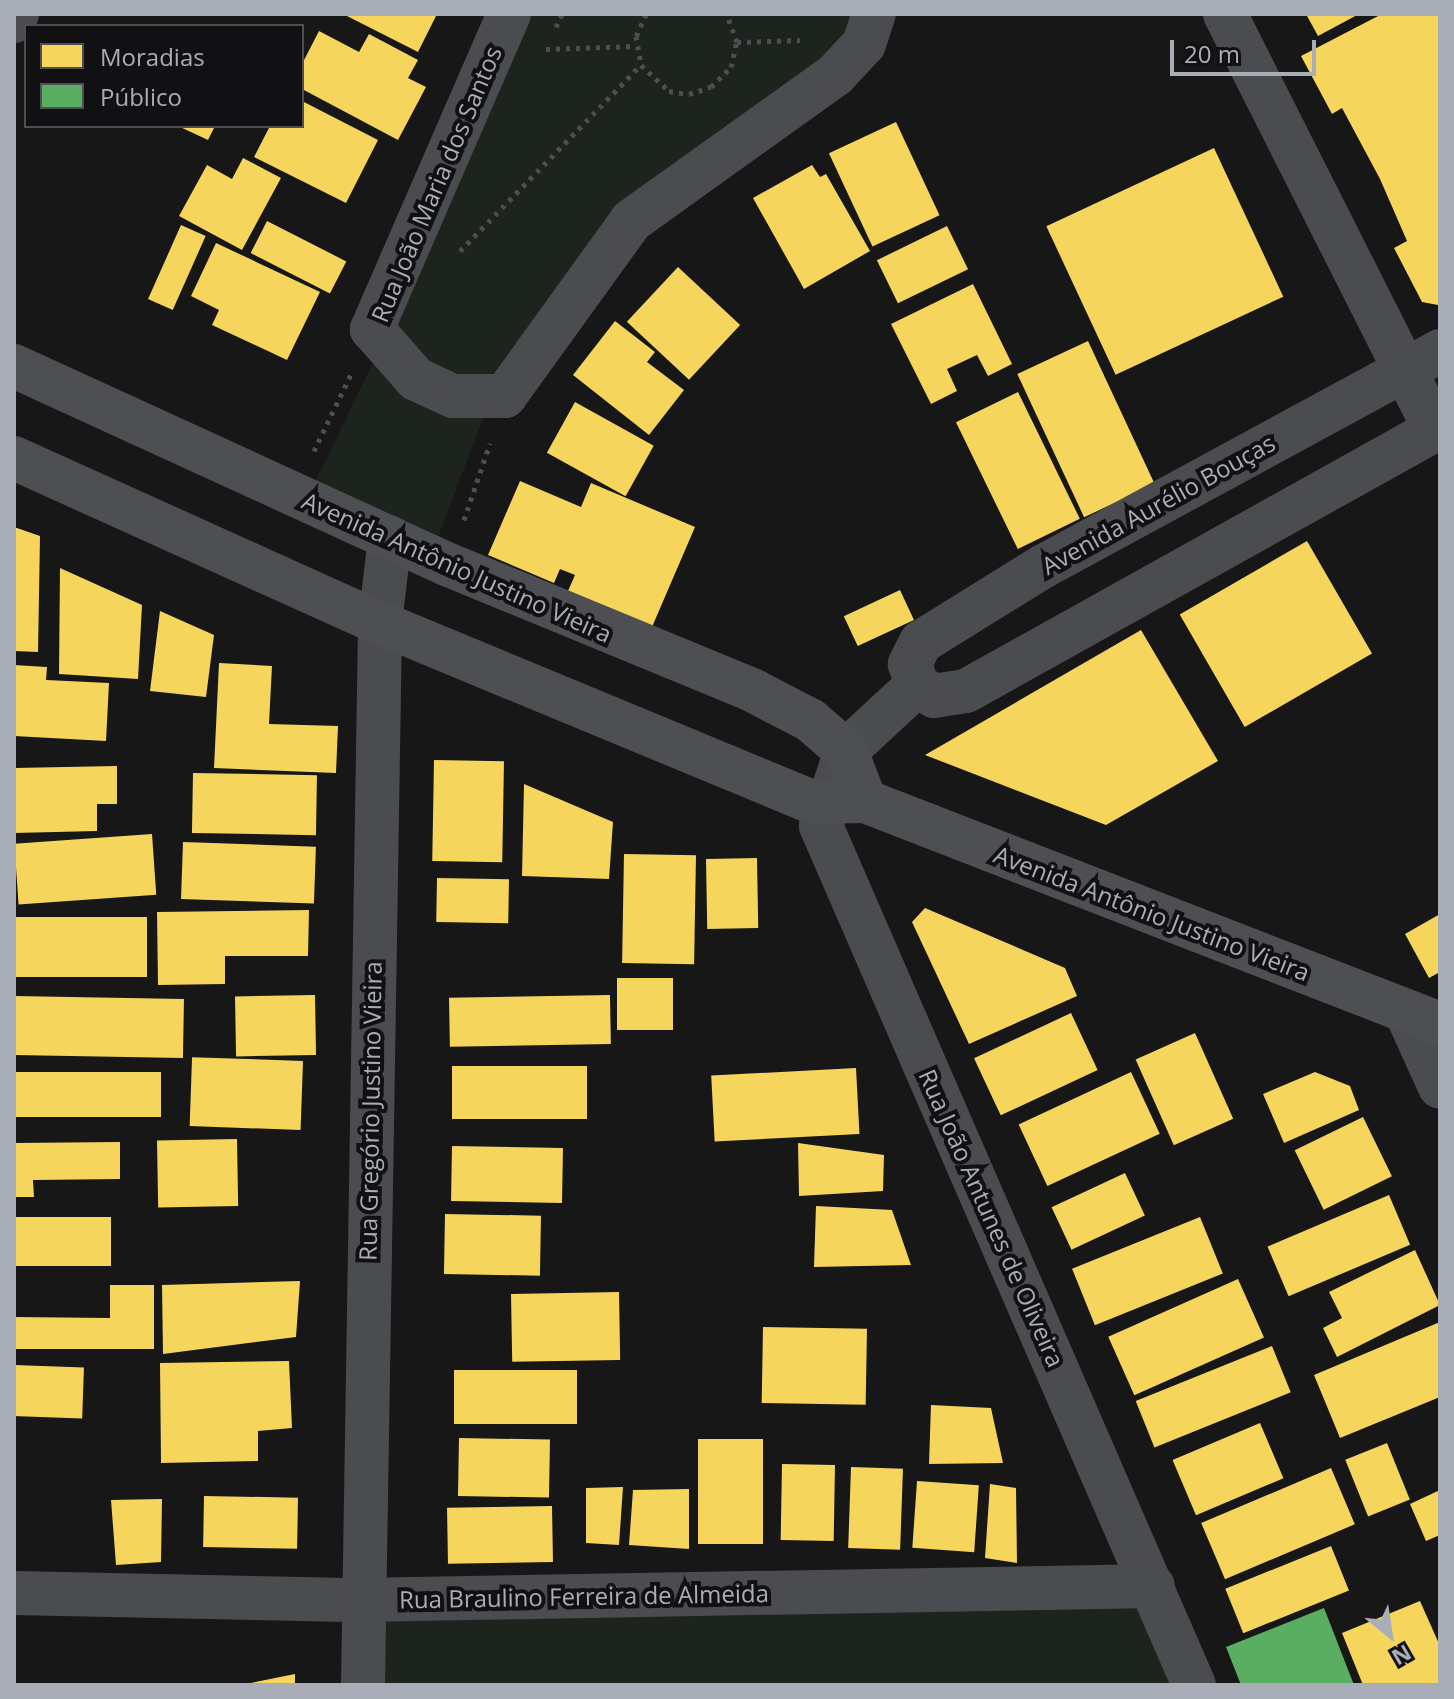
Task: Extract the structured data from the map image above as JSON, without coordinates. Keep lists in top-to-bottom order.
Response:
{
  "streets": {
    "main road": ["Avenida Antônio Justino Vieira"],
    "street": [
      "Rua João Maria dos Santos",
      "Avenida Aurélio Bouças",
      "Rua Gregório Justino Vieira",
      "Rua João Antunes de Oliveira",
      "Rua Braulino Ferreira de Almeida"
    ]
  },
  "crossings": [
    ["Avenida Antônio Justino Vieira", "Rua Gregório Justino Vieira"],
    ["Avenida Antônio Justino Vieira", "Rua João Antunes de Oliveira"],
    ["Rua Gregório Justino Vieira", "Rua Braulino Ferreira de Almeida"],
    ["Rua João Antunes de Oliveira", "Rua Braulino Ferreira de Almeida"]
  ],
  "legend": ["Moradias", "Público"],
  "scale_bar": "20 m",
  "north": "bottom right"
}
